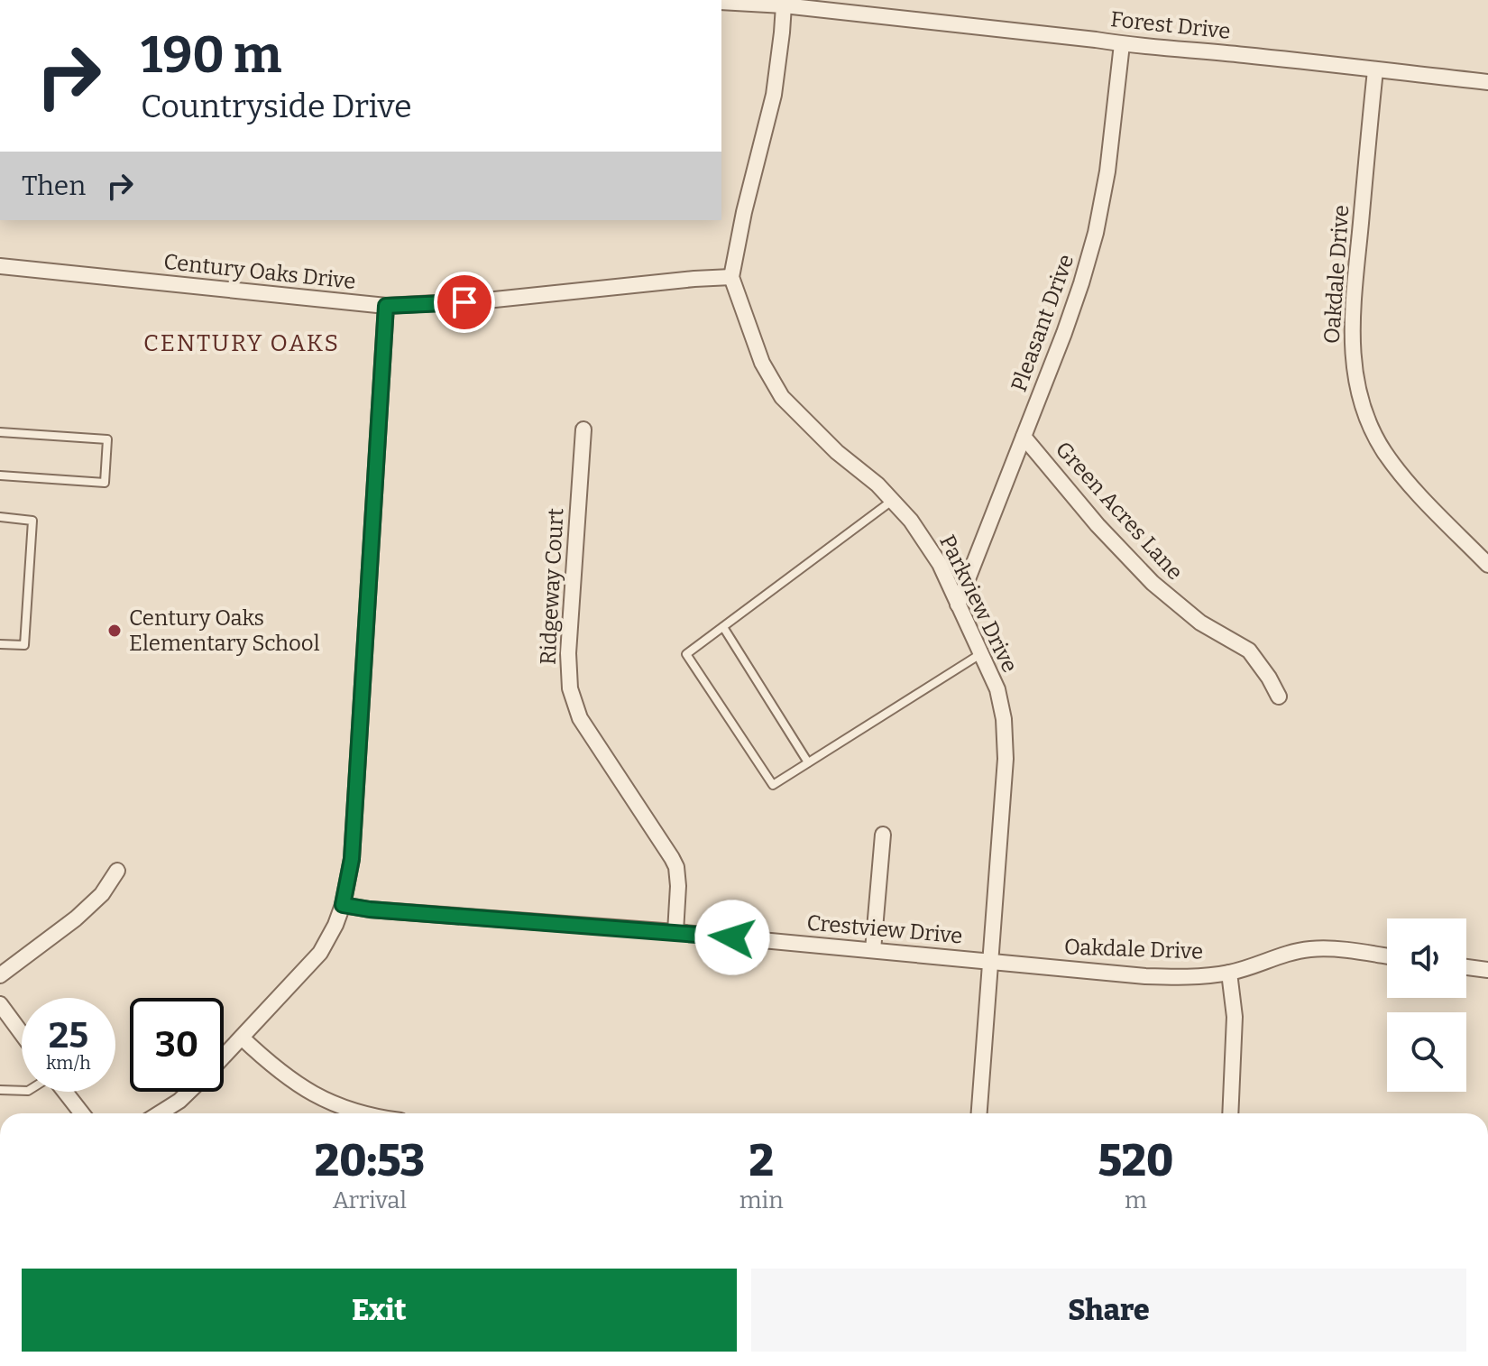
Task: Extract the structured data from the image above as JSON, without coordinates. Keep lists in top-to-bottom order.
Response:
{
  "streets": {
    "street": [
      "Forest Drive",
      "Century Oaks Drive",
      "Oakdale Drive",
      "Pleasant Drive",
      "Green Acres Lane",
      "Ridgeway Court",
      "Parkview Drive",
      "Crestview Drive"
    ]
  },
  "crossings": [
    ["Forest Drive", "Oakdale Drive"],
    ["Forest Drive", "Pleasant Drive"],
    ["Century Oaks Drive", "Parkview Drive"],
    ["Oakdale Drive", "Parkview Drive"],
    ["Oakdale Drive", "Crestview Drive"],
    ["Pleasant Drive", "Green Acres Lane"],
    ["Pleasant Drive", "Parkview Drive"],
    ["Ridgeway Court", "Crestview Drive"],
    ["Parkview Drive", "Crestview Drive"]
  ],
  "districts": ["CENTURY OAKS"],
  "places": ["Century Oaks Elementary School"],
  "page": {
    "turn": ["190 m", "Countryside Drive"],
    "then": "Then",
    "speed": "25 km/h",
    "limit": "30",
    "eta": [
      "20:53",
      "Arrival",
      "2",
      "min",
      "520",
      "m"
    ],
    "buttons": ["Exit", "Share"]
  }
}
